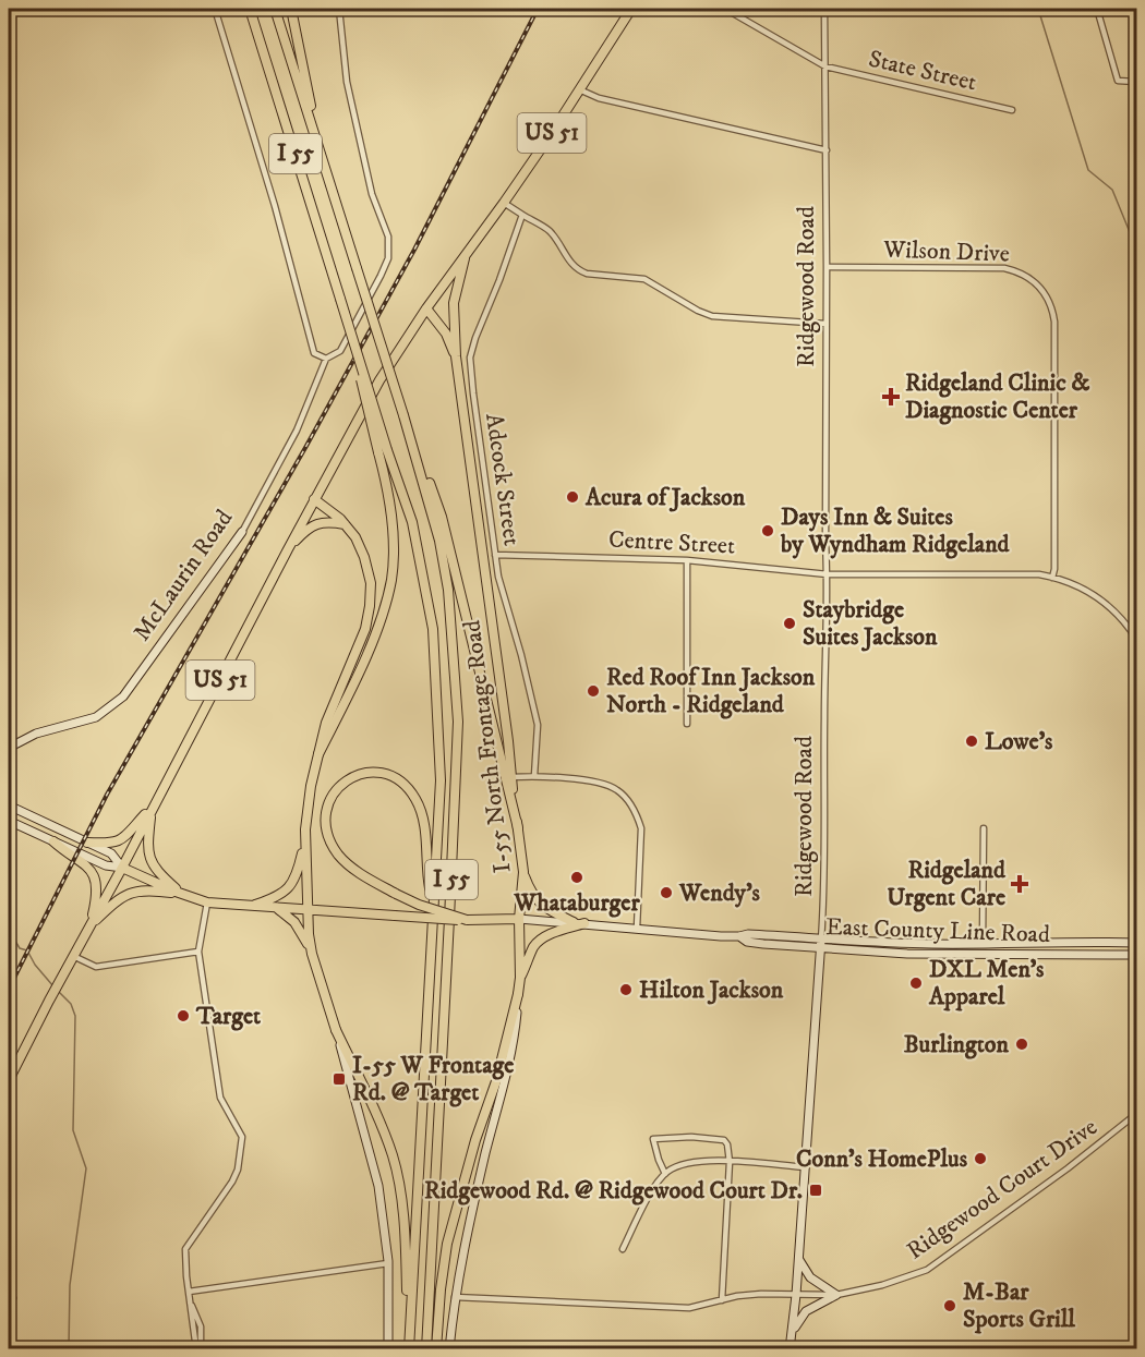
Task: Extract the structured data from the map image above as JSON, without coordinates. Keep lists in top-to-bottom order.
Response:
{
  "streets": {
    "highway": ["I 55"],
    "main road": ["US 51", "I-55 North Frontage Road", "East County Line Road"],
    "street": [
      "State Street",
      "Wilson Drive",
      "Ridgewood Road",
      "Adcock Street",
      "Centre Street",
      "McLaurin Road",
      "Ridgewood Court Drive"
    ]
  },
  "crossings": [
    ["State Street", "Ridgewood Road"],
    ["US 51", "I-55 North Frontage Road"],
    ["Wilson Drive", "Ridgewood Road"],
    ["Wilson Drive", "Centre Street"],
    ["Ridgewood Road", "Centre Street"],
    ["Ridgewood Road", "East County Line Road"],
    ["Ridgewood Road", "Ridgewood Court Drive"],
    ["Adcock Street", "Centre Street"],
    ["I-55 North Frontage Road", "East County Line Road"],
    ["I-55 North Frontage Road", "Ridgewood Court Drive"]
  ],
  "places": {
    "health": ["Ridgeland Clinic & Diagnostic Center", "Ridgeland Urgent Care"],
    "other": [
      "Acura of Jackson",
      "Days Inn & Suites by Wyndham Ridgeland",
      "Staybridge Suites Jackson",
      "Red Roof Inn Jackson North - Ridgeland",
      "Lowe's",
      "Whataburger",
      "Wendy's",
      "DXL Men's Apparel",
      "Hilton Jackson",
      "Target",
      "Burlington",
      "Conn’s HomePlus",
      "M-Bar Sports Grill"
    ],
    "transit": ["I-55 W Frontage Rd. @ Target", "Ridgewood Rd. @ Ridgewood Court Dr."]
  }
}
